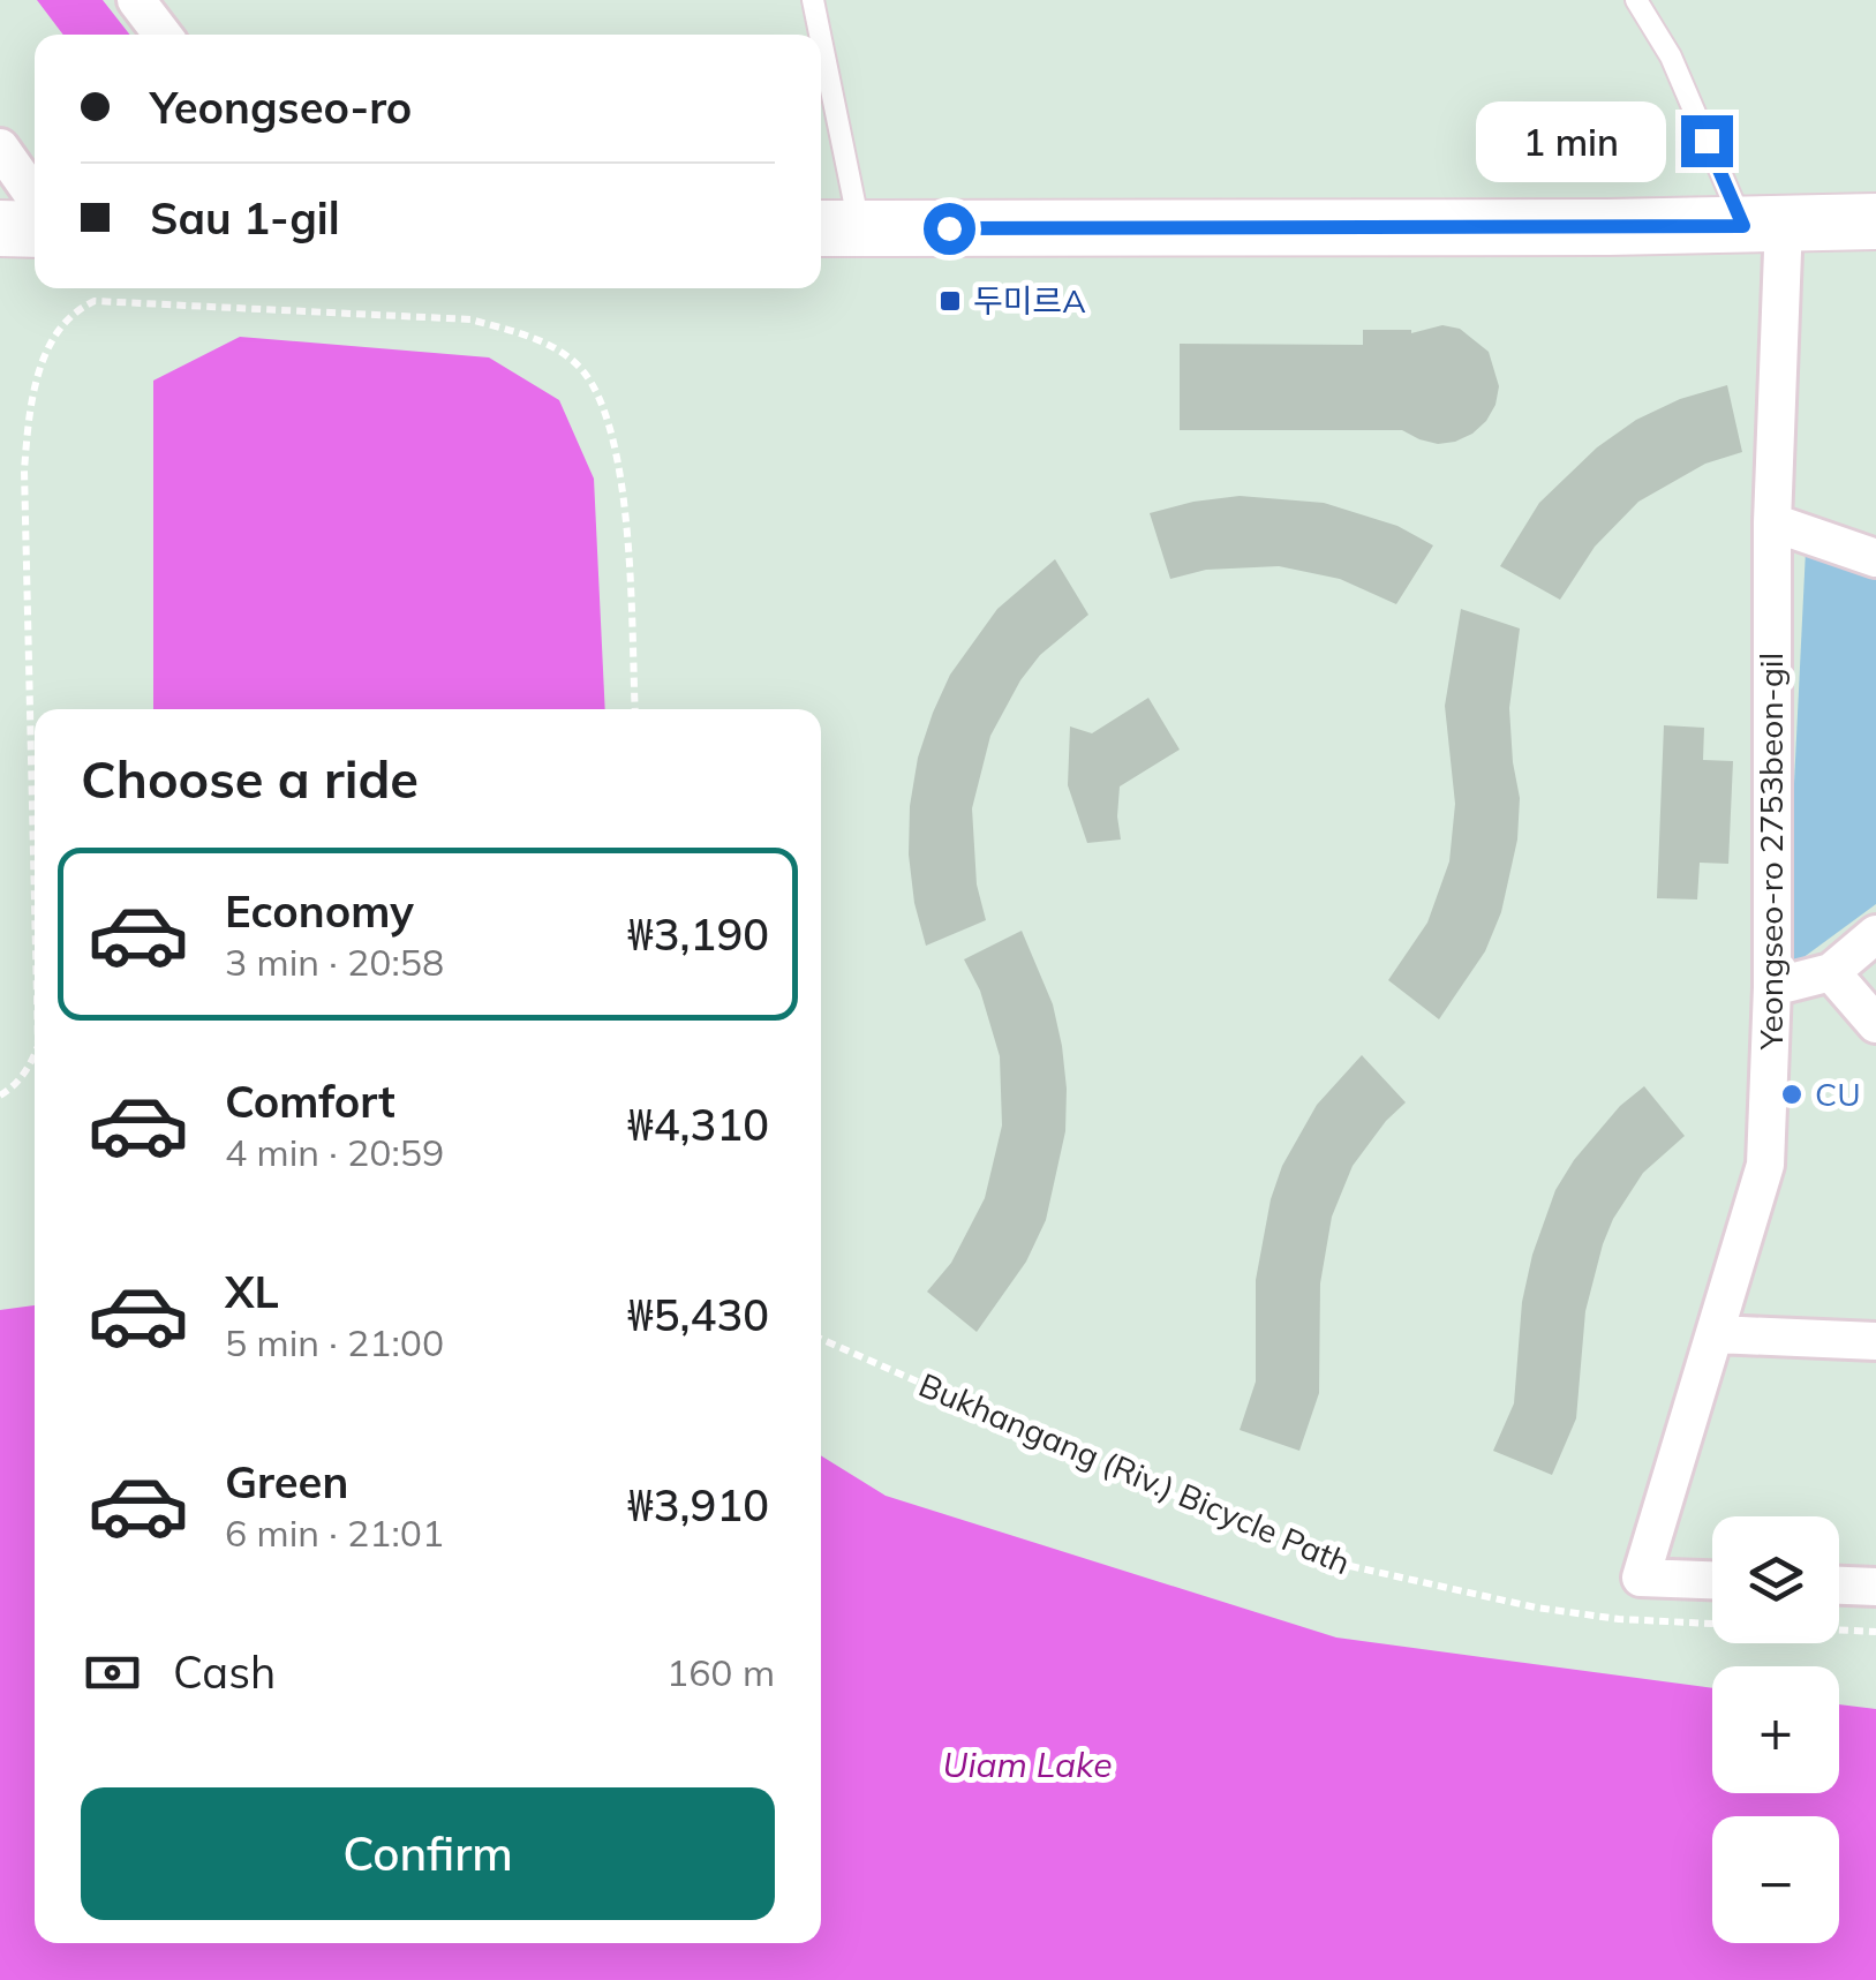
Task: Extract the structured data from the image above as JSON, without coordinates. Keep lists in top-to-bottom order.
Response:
{
  "streets": {
    "street": ["Yeongseo-ro 2753beon-gil"],
    "path": ["Bukhangang (Riv.) Bicycle Path"]
  },
  "water": ["Uiam Lake"],
  "places": {
    "transit": ["두미르A"],
    "other": ["CU"]
  },
  "page": {
    "banner": ["Yeongseo-ro", "Sau 1-gil"],
    "bubble": "1 min",
    "heading": "Choose a ride",
    "list": [
      {
        "name": "Economy",
        "note": "3 min · 20:58",
        "value": "₩3,190"
      },
      {
        "name": "Comfort",
        "note": "4 min · 20:59",
        "value": "₩4,310"
      },
      {
        "name": "XL",
        "note": "5 min · 21:00",
        "value": "₩5,430"
      },
      {
        "name": "Green",
        "note": "6 min · 21:01",
        "value": "₩3,910"
      }
    ],
    "map_buttons": ["+", "−"],
    "pay": ["Cash", "160 m"],
    "buttons": "Confirm"
  }
}
